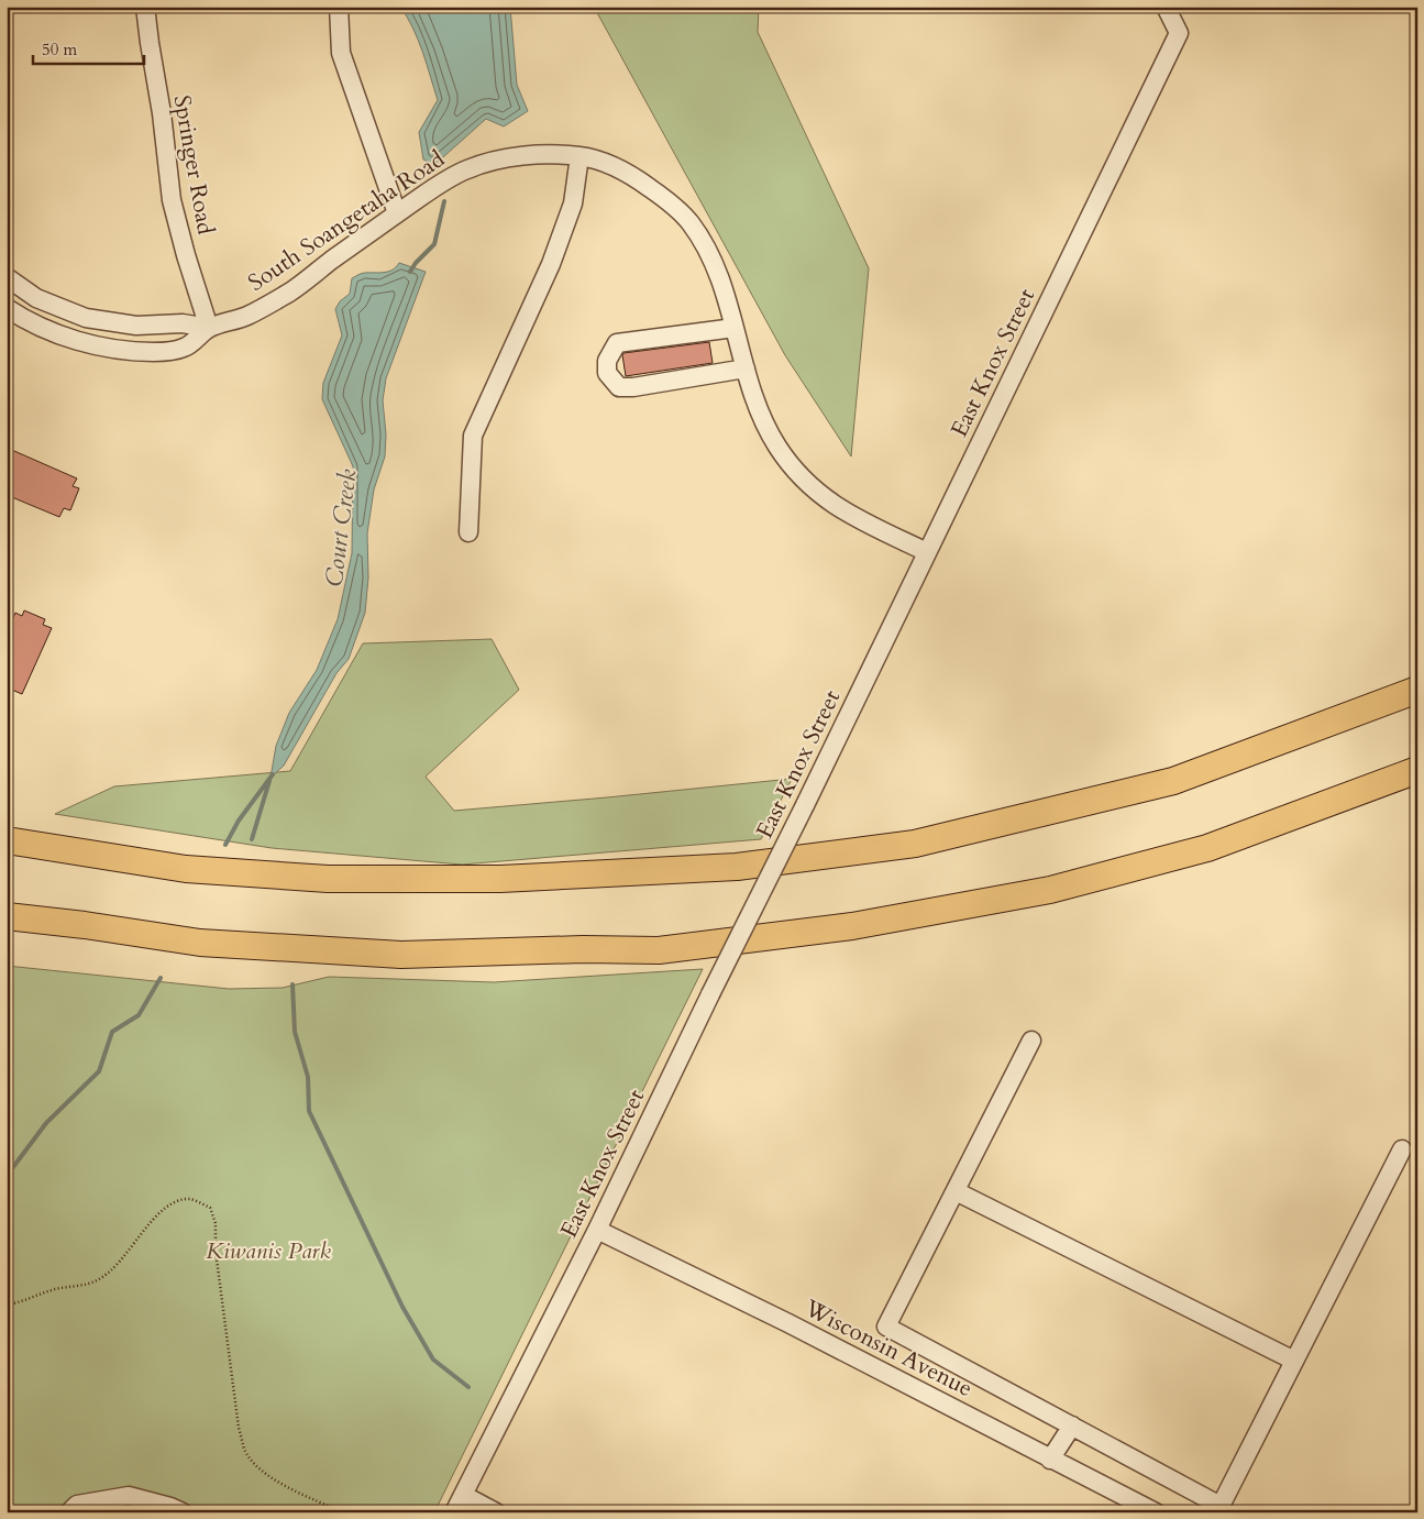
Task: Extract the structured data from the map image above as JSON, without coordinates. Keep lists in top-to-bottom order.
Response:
{
  "streets": {
    "street": [
      "Springer Road",
      "South Soangetaha Road",
      "East Knox Street",
      "Wisconsin Avenue"
    ]
  },
  "crossings": [
    ["Springer Road", "South Soangetaha Road"],
    ["South Soangetaha Road", "East Knox Street"],
    ["East Knox Street", "Wisconsin Avenue"]
  ],
  "water": ["Court Creek"],
  "parks": ["Kiwanis Park"],
  "scale_bar": "50 m"
}
